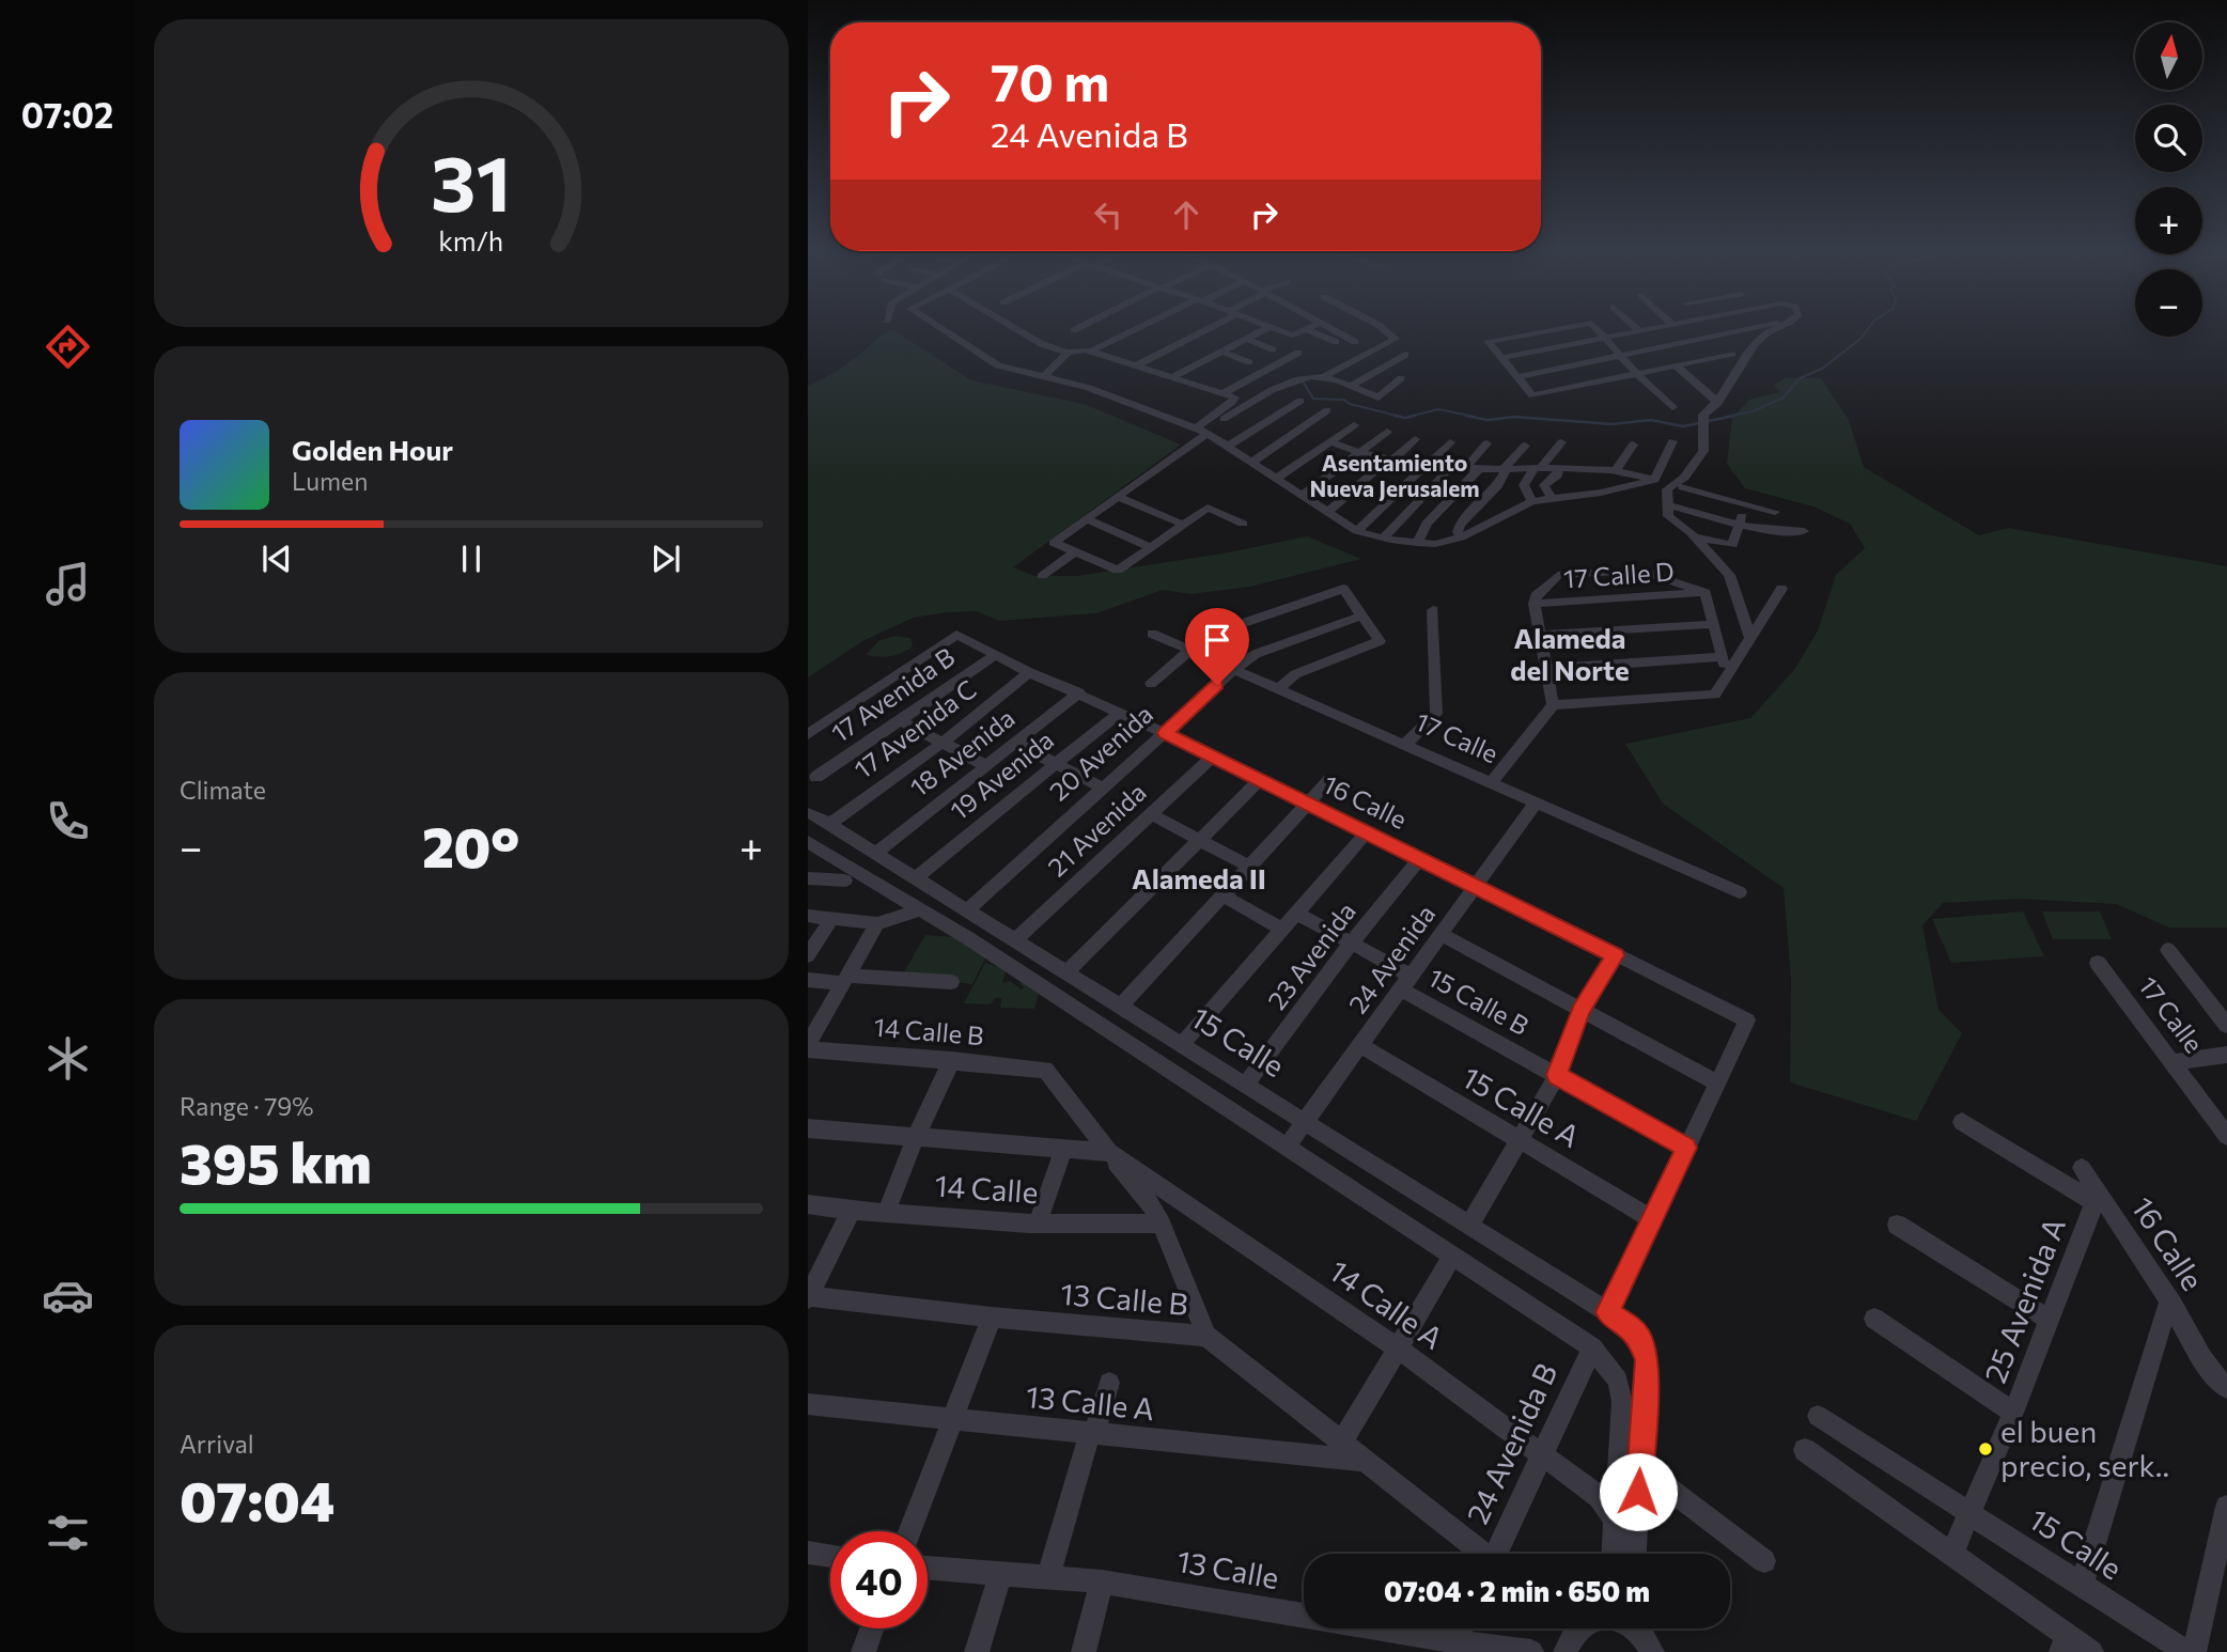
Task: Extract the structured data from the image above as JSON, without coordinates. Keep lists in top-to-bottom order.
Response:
{
  "streets": {
    "street": [
      "17 Calle D",
      "17 Avenida B",
      "17 Avenida C",
      "17 Calle",
      "18 Avenida",
      "20 Avenida",
      "19 Avenida",
      "16 Calle",
      "21 Avenida",
      "23 Avenida",
      "24 Avenida",
      "15 Calle B",
      "14 Calle B",
      "15 Calle",
      "15 Calle A",
      "14 Calle",
      "13 Calle B",
      "25 Avenida A",
      "14 Calle A",
      "13 Calle A",
      "24 Avenida B",
      "13 Calle"
    ]
  },
  "crossings": [
    ["17 Avenida B", "16 Calle"],
    ["17 Avenida C", "16 Calle"],
    ["17 Avenida C", "15 Calle"],
    ["17 Calle", "20 Avenida"],
    ["17 Calle", "24 Avenida"],
    ["18 Avenida", "16 Calle"],
    ["18 Avenida", "15 Calle"],
    ["20 Avenida", "16 Calle"],
    ["20 Avenida", "15 Calle"],
    ["19 Avenida", "16 Calle"],
    ["19 Avenida", "15 Calle"],
    ["16 Calle", "21 Avenida"],
    ["16 Calle", "23 Avenida"],
    ["16 Calle", "24 Avenida"],
    ["16 Calle", "25 Avenida A"],
    ["21 Avenida", "15 Calle"],
    ["23 Avenida", "15 Calle"],
    ["24 Avenida", "15 Calle B"],
    ["24 Avenida", "15 Calle"],
    ["24 Avenida", "15 Calle A"],
    ["14 Calle B", "14 Calle A"],
    ["15 Calle", "25 Avenida A"],
    ["13 Calle B", "13 Calle A"],
    ["14 Calle A", "24 Avenida B"]
  ],
  "districts": ["Asentamiento Nueva Jerusalem", "Alameda del Norte", "Alameda II"],
  "places": ["el buen precio, serk.."],
  "north": "top",
  "page": {
    "tabs": "07:02",
    "map_buttons": ["+", "−"],
    "turn": ["70 m", "24 Avenida B"],
    "song": ["Golden Hour", "Lumen"],
    "tile": [
      "Climate",
      ["Range · 79%", "395 km"],
      ["Arrival", "07:04"]
    ],
    "heat": ["−", "20°", "+"],
    "limit": "40",
    "trip": "07:04 · 2 min · 650 m",
    "gauge": ["31", "km/h"]
  }
}
